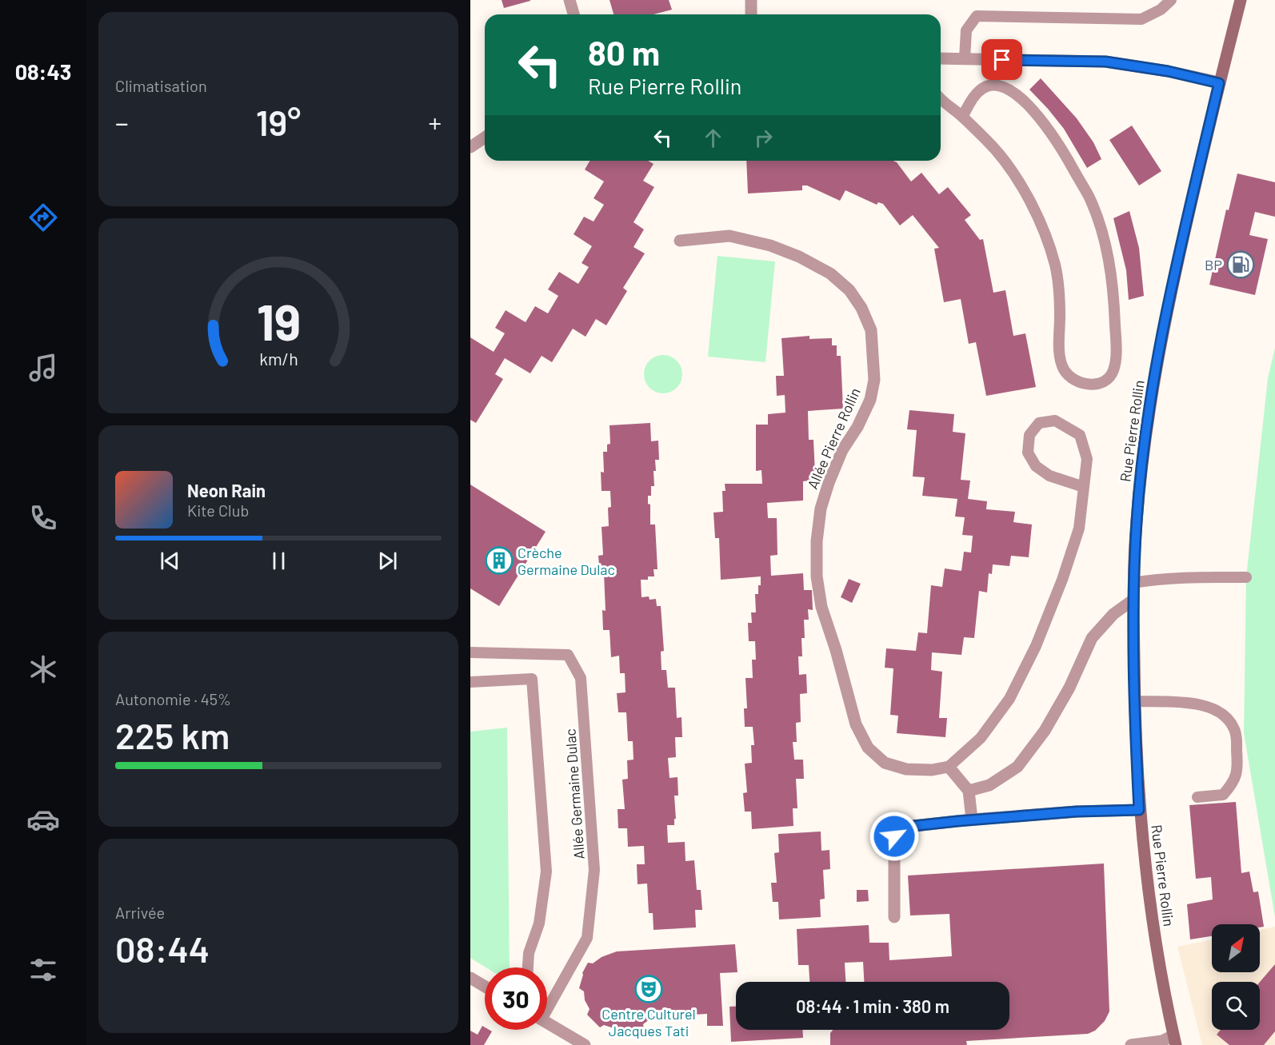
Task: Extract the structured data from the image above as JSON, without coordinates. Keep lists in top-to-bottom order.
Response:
{
  "streets": {
    "street": ["Rue Pierre Rollin", "Allée Pierre Rollin"],
    "lane": ["Allée Germaine Dulac"]
  },
  "places": {
    "fuel station": ["BP"],
    "building": ["Crèche Germaine Dulac"],
    "theatre": ["Centre Culturel Jacques Tati"]
  },
  "north": "top right",
  "page": {
    "tabs": "08:43",
    "tile": [
      "Climatisation",
      ["Autonomie · 45%", "225 km"],
      ["Arrivée", "08:44"]
    ],
    "turn": ["80 m", "Rue Pierre Rollin"],
    "heat": ["−", "19°", "+"],
    "song": ["Neon Rain", "Kite Club"],
    "limit": "30",
    "trip": "08:44 · 1 min · 380 m",
    "gauge": ["19", "km/h"]
  }
}
